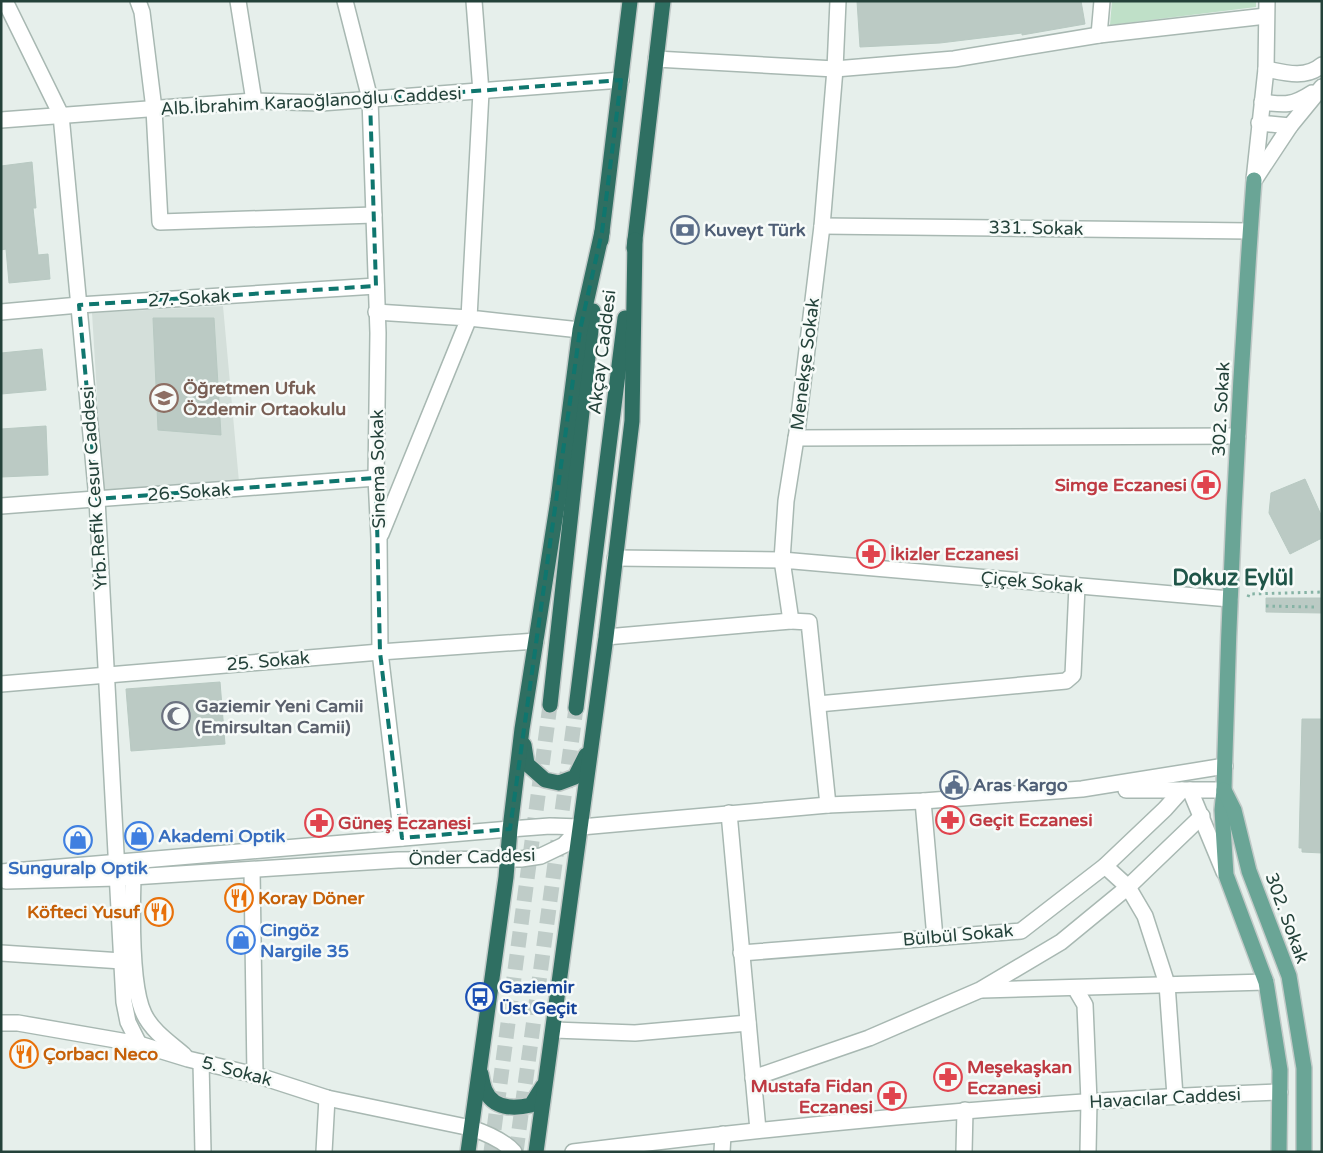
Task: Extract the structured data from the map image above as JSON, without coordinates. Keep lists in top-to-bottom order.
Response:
{
  "streets": {
    "highway": ["Akçay Caddesi"],
    "main road": ["302. Sokak"],
    "street": [
      "Alb.İbrahim Karaoğlanoğlu Caddesi",
      "331. Sokak",
      "27. Sokak",
      "Menekşe Sokak",
      "Sinema Sokak",
      "Yrb.Refik Cesur Caddesi",
      "26. Sokak",
      "Çiçek Sokak",
      "25. Sokak",
      "Önder Caddesi",
      "Bülbül Sokak",
      "5. Sokak",
      "Havacılar Caddesi"
    ]
  },
  "crossings": [
    ["Alb.İbrahim Karaoğlanoğlu Caddesi", "Akçay Caddesi"],
    ["Alb.İbrahim Karaoğlanoğlu Caddesi", "Sinema Sokak"],
    ["Alb.İbrahim Karaoğlanoğlu Caddesi", "Yrb.Refik Cesur Caddesi"],
    ["331. Sokak", "Menekşe Sokak"],
    ["331. Sokak", "302. Sokak"],
    ["27. Sokak", "Sinema Sokak"],
    ["27. Sokak", "Yrb.Refik Cesur Caddesi"],
    ["Menekşe Sokak", "Çiçek Sokak"],
    ["302. Sokak", "Çiçek Sokak"],
    ["302. Sokak", "Havacılar Caddesi"],
    ["Sinema Sokak", "26. Sokak"],
    ["Sinema Sokak", "25. Sokak"],
    ["Sinema Sokak", "Önder Caddesi"],
    ["Yrb.Refik Cesur Caddesi", "26. Sokak"],
    ["Yrb.Refik Cesur Caddesi", "25. Sokak"],
    ["Yrb.Refik Cesur Caddesi", "Önder Caddesi"],
    ["Yrb.Refik Cesur Caddesi", "5. Sokak"]
  ],
  "districts": ["Dokuz Eylül"],
  "places": {
    "bank": ["Kuveyt Türk"],
    "school or university": ["Öğretmen Ufuk Özdemir Ortaokulu"],
    "pharmacy": [
      "Simge Eczanesi",
      "İkizler Eczanesi",
      "Geçit Eczanesi",
      "Güneş Eczanesi",
      "Meşekaşkan Eczanesi",
      "Mustafa Fidan Eczanesi"
    ],
    "mosque": ["Gaziemir Yeni Camii (Emirsultan Camii)"],
    "public building": ["Aras Kargo"],
    "shop": ["Akademi Optik", "Sunguralp Optik", "Cingöz Nargile 35"],
    "restaurant": ["Koray Döner", "Köfteci Yusuf", "Çorbacı Neco"],
    "bus stop": ["Gaziemir Üst Geçit"]
  }
}
